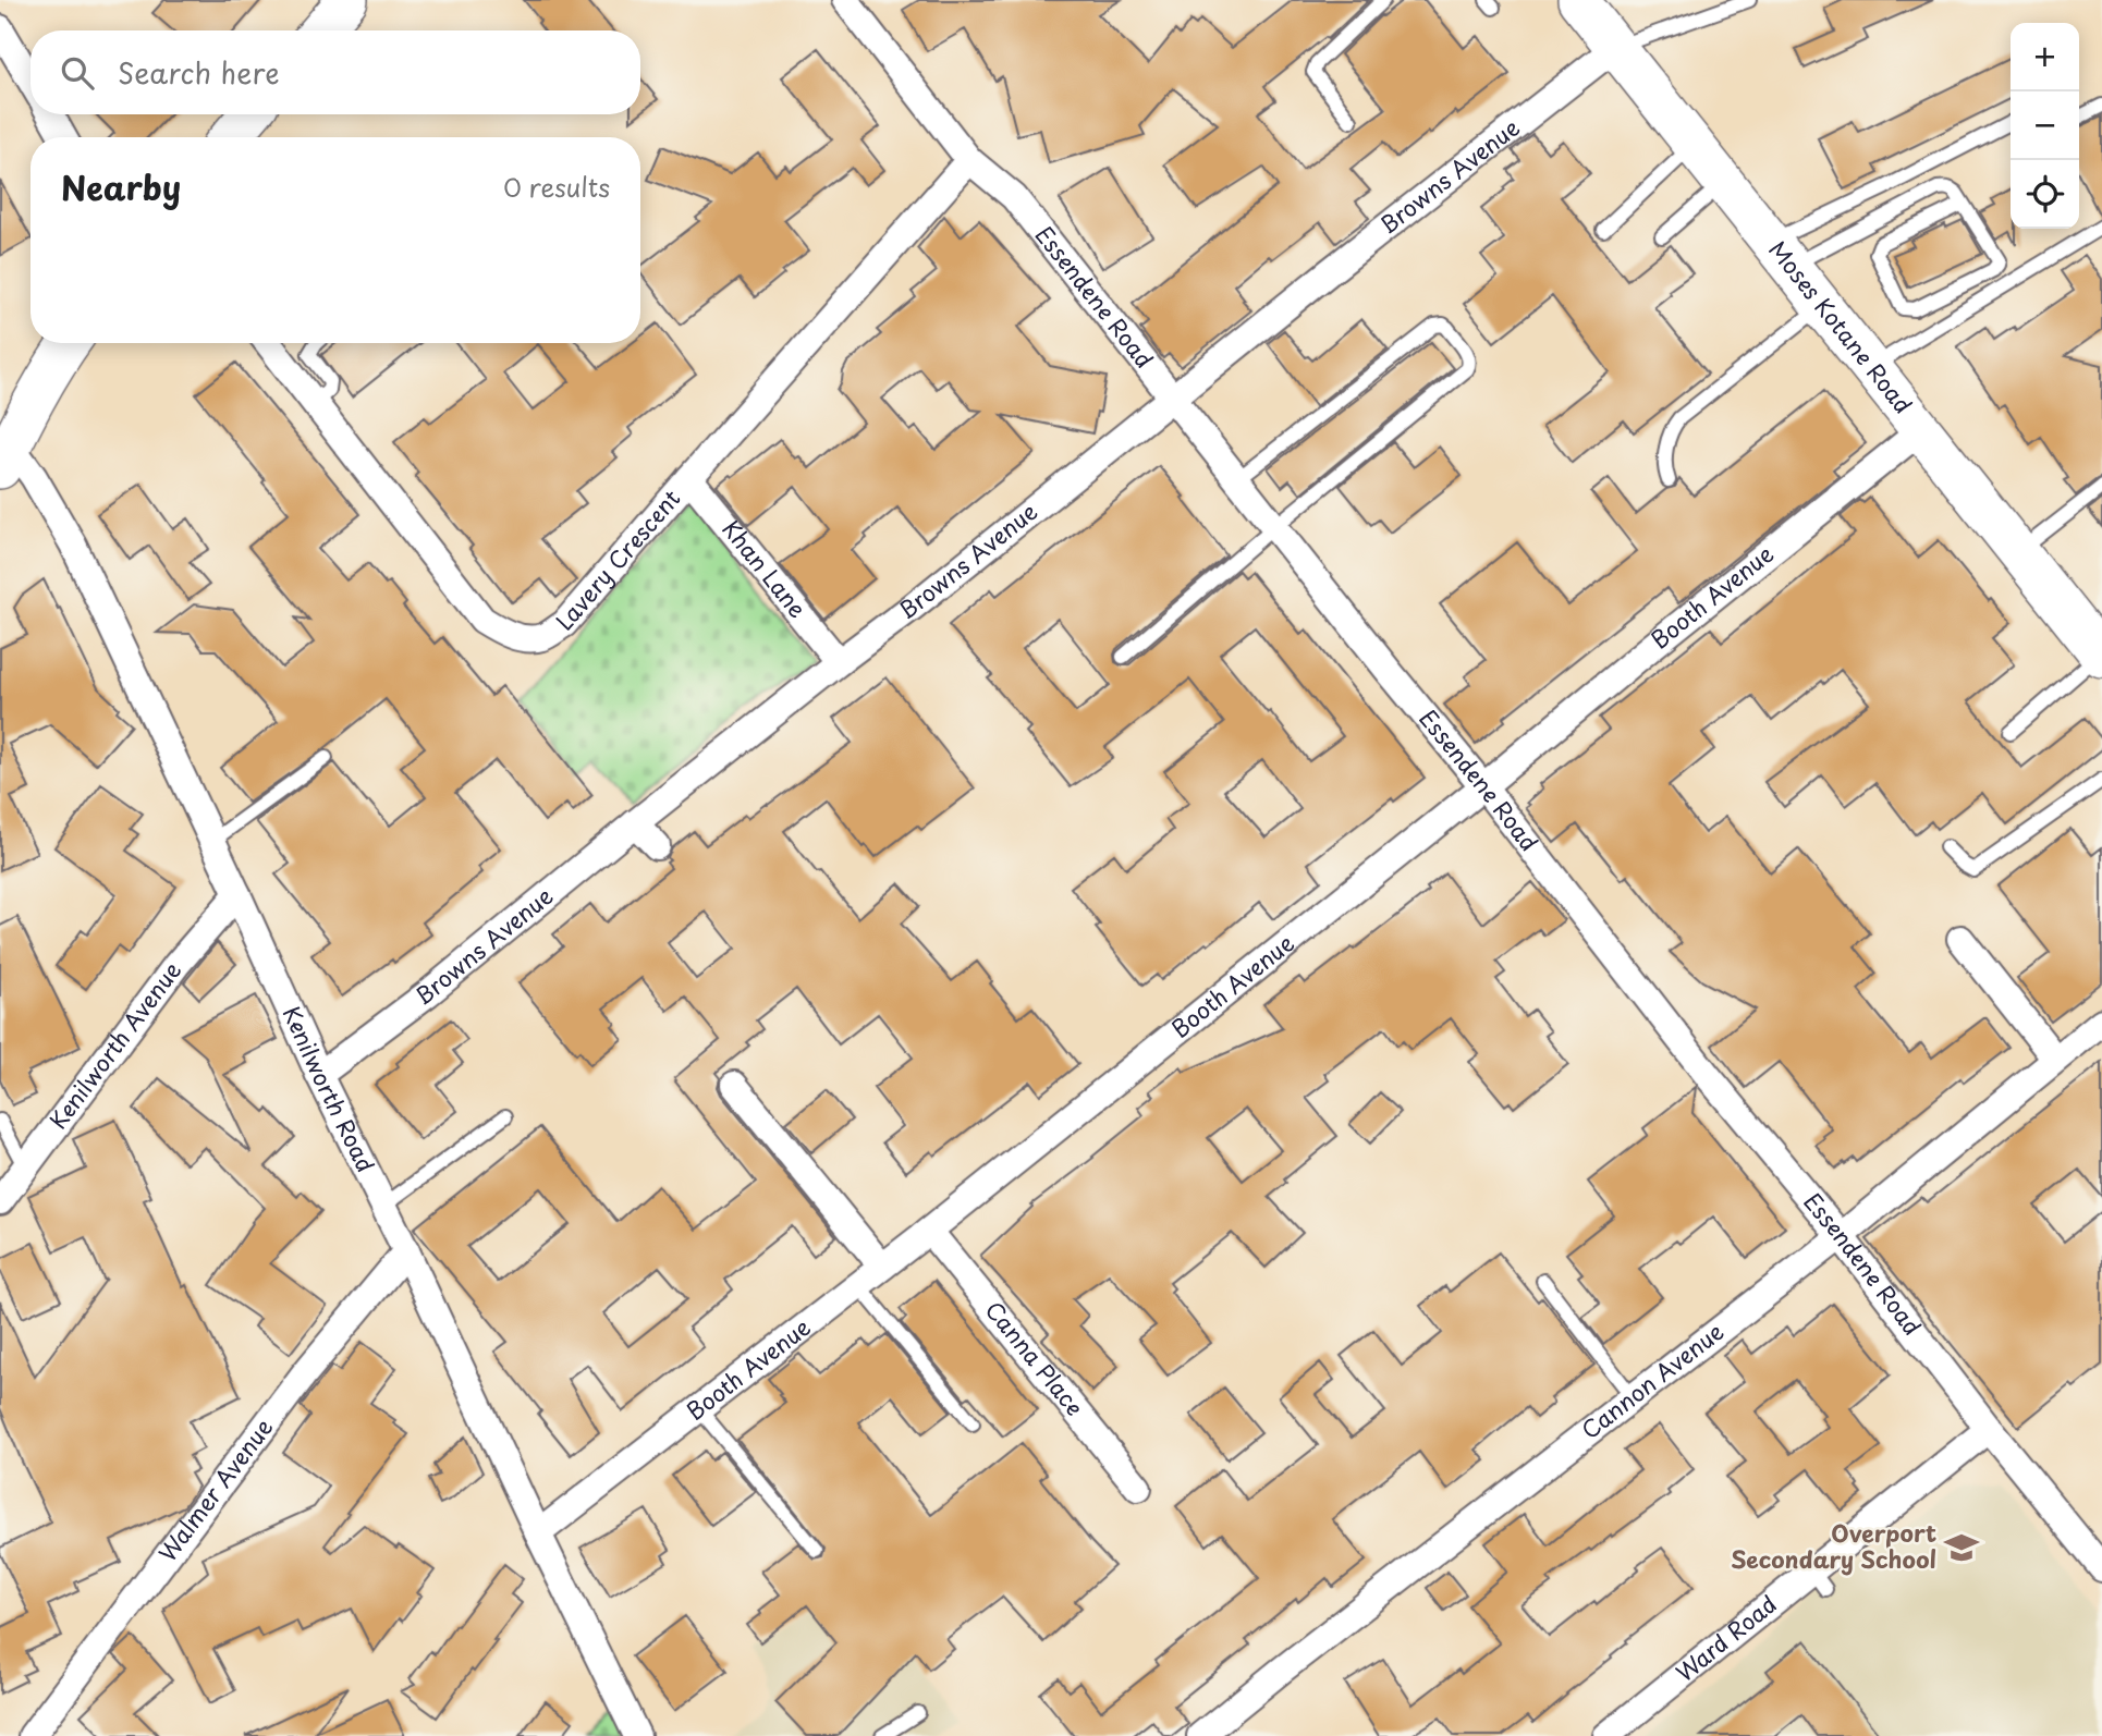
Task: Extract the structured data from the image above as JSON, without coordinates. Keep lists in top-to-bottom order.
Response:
{
  "streets": {
    "street": [
      "Browns Avenue",
      "Essendene Road",
      "Moses Kotane Road",
      "Lavery Crescent",
      "Khan Lane",
      "Booth Avenue",
      "Kenilworth Avenue",
      "Kenilworth Road",
      "Canna Place",
      "Cannon Avenue",
      "Walmer Avenue",
      "Ward Road"
    ]
  },
  "crossings": [
    ["Browns Avenue", "Essendene Road"],
    ["Browns Avenue", "Moses Kotane Road"],
    ["Browns Avenue", "Khan Lane"],
    ["Browns Avenue", "Kenilworth Road"],
    ["Essendene Road", "Lavery Crescent"],
    ["Essendene Road", "Booth Avenue"],
    ["Essendene Road", "Cannon Avenue"],
    ["Essendene Road", "Ward Road"],
    ["Moses Kotane Road", "Booth Avenue"],
    ["Lavery Crescent", "Khan Lane"],
    ["Booth Avenue", "Kenilworth Road"],
    ["Booth Avenue", "Canna Place"],
    ["Kenilworth Avenue", "Kenilworth Road"],
    ["Kenilworth Road", "Walmer Avenue"]
  ],
  "places": {
    "school or university": ["Overport Secondary School"]
  },
  "page": {
    "map_buttons": ["+", "−"],
    "search": "Search here",
    "heading": ["Nearby", "0 results"]
  }
}
